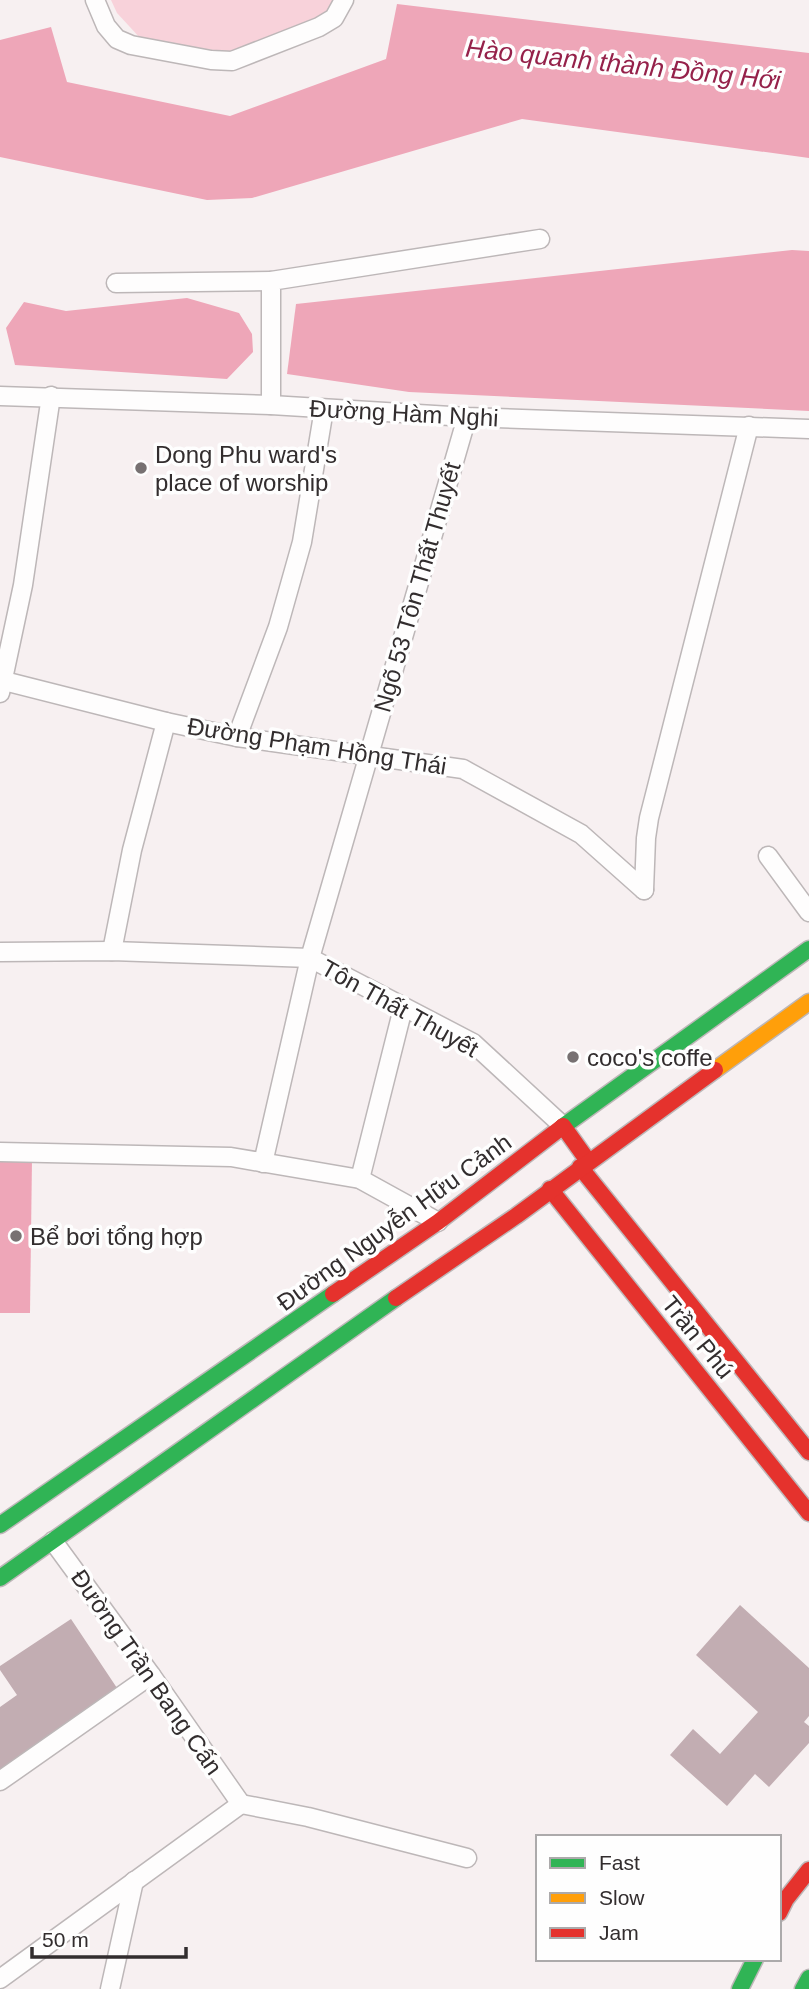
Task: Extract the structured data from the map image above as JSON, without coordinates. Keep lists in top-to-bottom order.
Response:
{
  "streets": {
    "main road": ["Đường Nguyễn Hữu Cảnh", "Trần Phú"],
    "street": [
      "Đường Hàm Nghi",
      "Ngõ 53 Tôn Thất Thuyết",
      "Đường Phạm Hồng Thái",
      "Tôn Thất Thuyết",
      "Đường Trần Bang Cấn"
    ]
  },
  "crossings": [
    ["Đường Hàm Nghi", "Ngõ 53 Tôn Thất Thuyết"],
    ["Đường Hàm Nghi", "Đường Phạm Hồng Thái"],
    ["Ngõ 53 Tôn Thất Thuyết", "Đường Phạm Hồng Thái"],
    ["Ngõ 53 Tôn Thất Thuyết", "Tôn Thất Thuyết"],
    ["Tôn Thất Thuyết", "Đường Nguyễn Hữu Cảnh"],
    ["Tôn Thất Thuyết", "Trần Phú"],
    ["Đường Nguyễn Hữu Cảnh", "Trần Phú"]
  ],
  "water": ["Hào quanh thành Đồng Hới"],
  "places": ["Dong Phu ward's place of worship", "coco's coffe", "Bể bơi tổng hợp"],
  "legend": ["Fast", "Slow", "Jam"],
  "scale_bar": "50 m"
}
